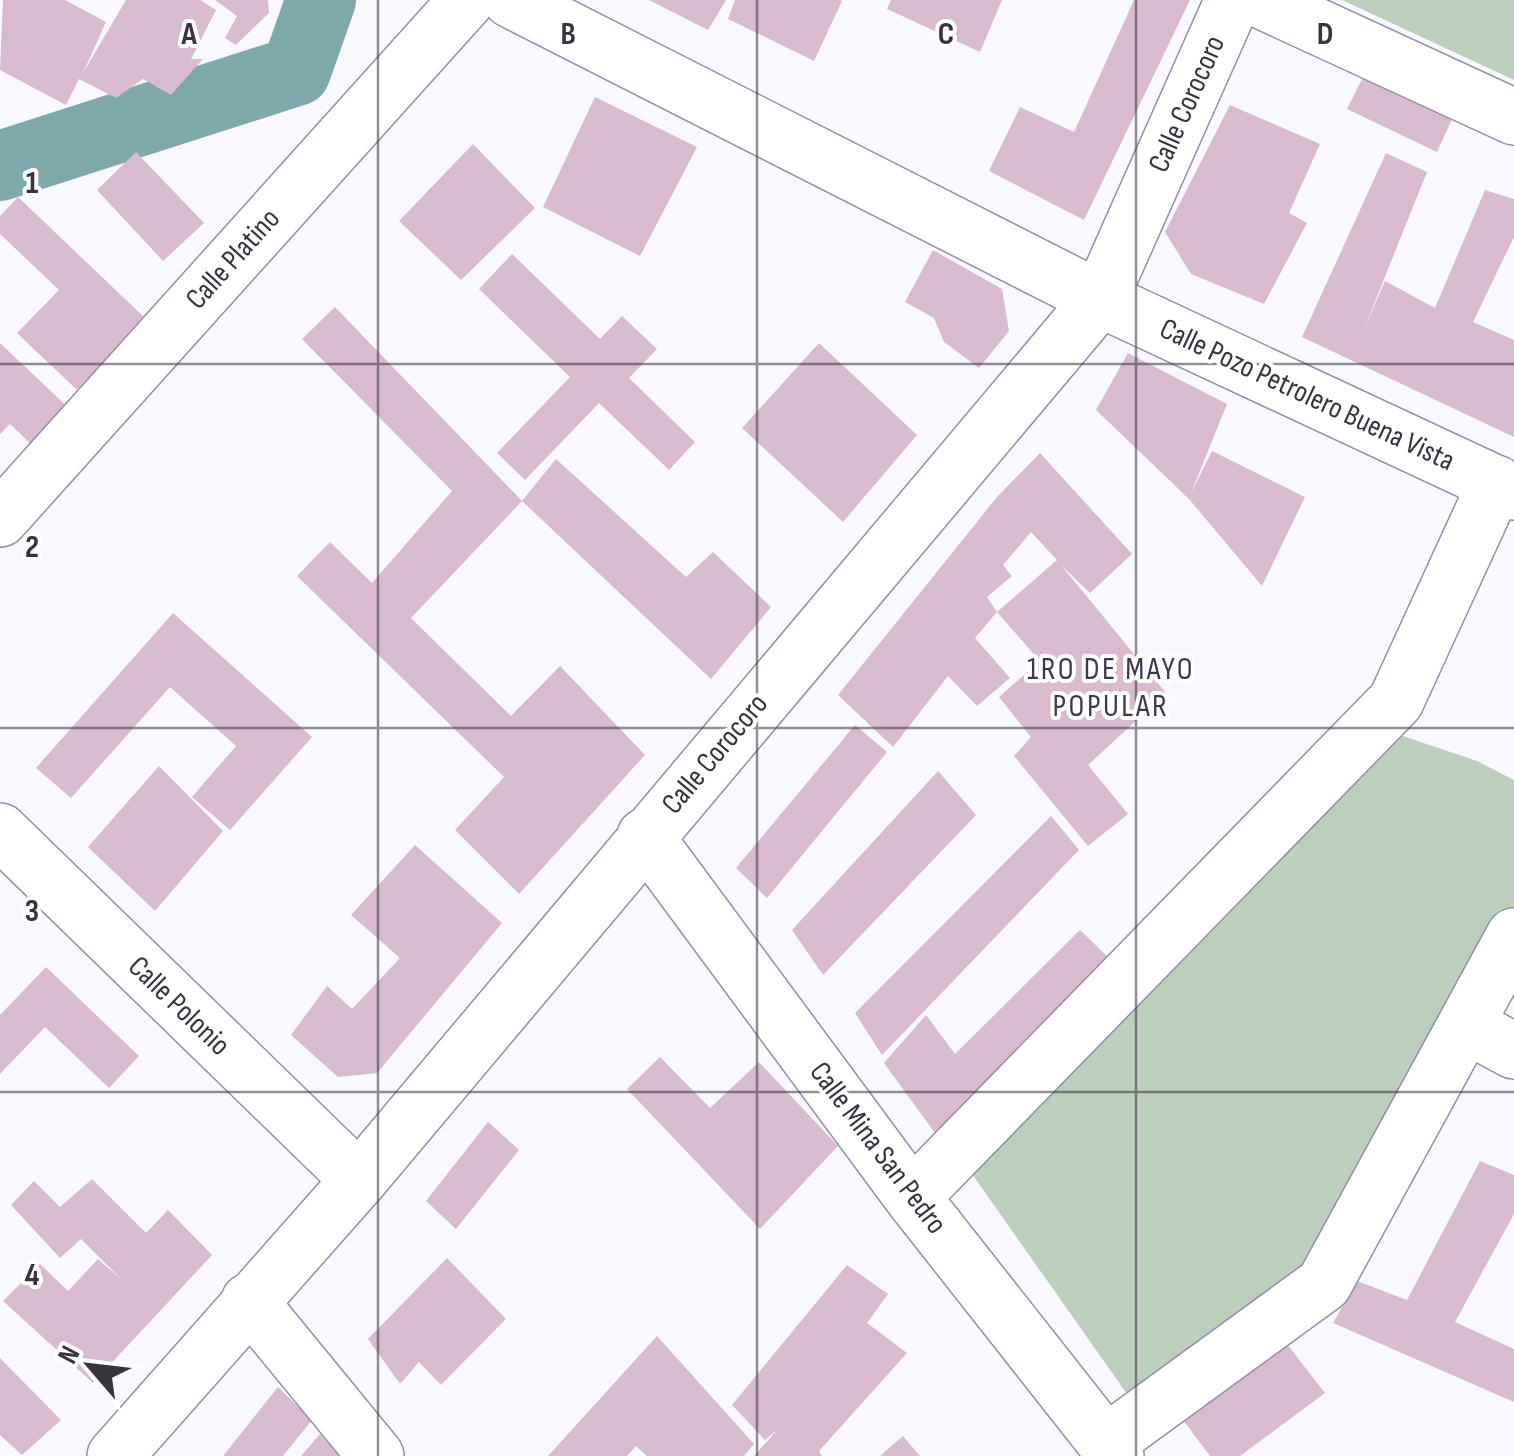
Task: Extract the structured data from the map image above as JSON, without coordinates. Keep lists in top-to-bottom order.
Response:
{
  "streets": {
    "street": [
      "Calle Corocoro",
      "Calle Platino",
      "Calle Pozo Petrolero Buena Vista",
      "Calle Polonio",
      "Calle Mina San Pedro"
    ]
  },
  "crossings": [
    ["Calle Corocoro", "Calle Pozo Petrolero Buena Vista"],
    ["Calle Corocoro", "Calle Polonio"],
    ["Calle Corocoro", "Calle Mina San Pedro"]
  ],
  "districts": ["1RO DE MAYO POPULAR"],
  "north": "top left",
  "grid": {
    "columns": [
      "A",
      "B",
      "C",
      "D"
    ],
    "rows": [
      "1",
      "2",
      "3",
      "4"
    ]
  }
}
